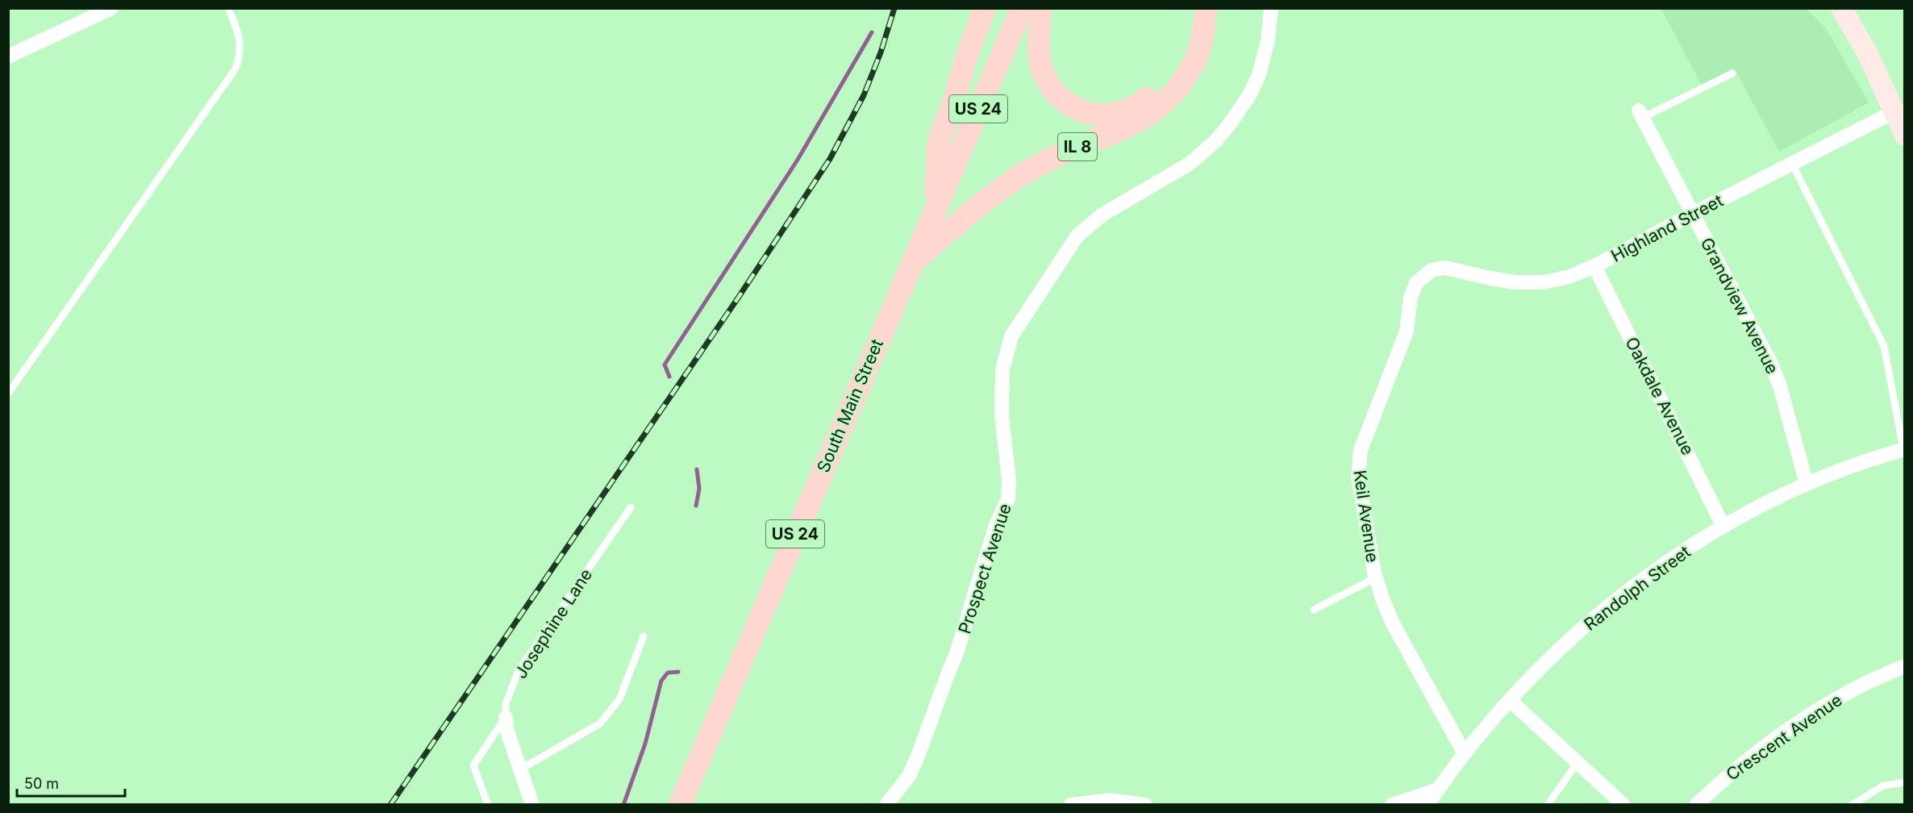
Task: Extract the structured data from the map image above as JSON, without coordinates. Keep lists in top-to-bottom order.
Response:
{
  "streets": {
    "main road": ["US 24", "IL 8", "South Main Street"],
    "street": [
      "Highland Street",
      "Grandview Avenue",
      "Oakdale Avenue",
      "Keil Avenue",
      "Prospect Avenue",
      "Randolph Street",
      "Josephine Lane",
      "Crescent Avenue"
    ]
  },
  "crossings": [
    ["IL 8", "South Main Street"],
    ["Highland Street", "Grandview Avenue"],
    ["Highland Street", "Oakdale Avenue"],
    ["Highland Street", "Keil Avenue"],
    ["Grandview Avenue", "Randolph Street"],
    ["Oakdale Avenue", "Randolph Street"],
    ["Keil Avenue", "Randolph Street"]
  ],
  "scale_bar": "50 m"
}
